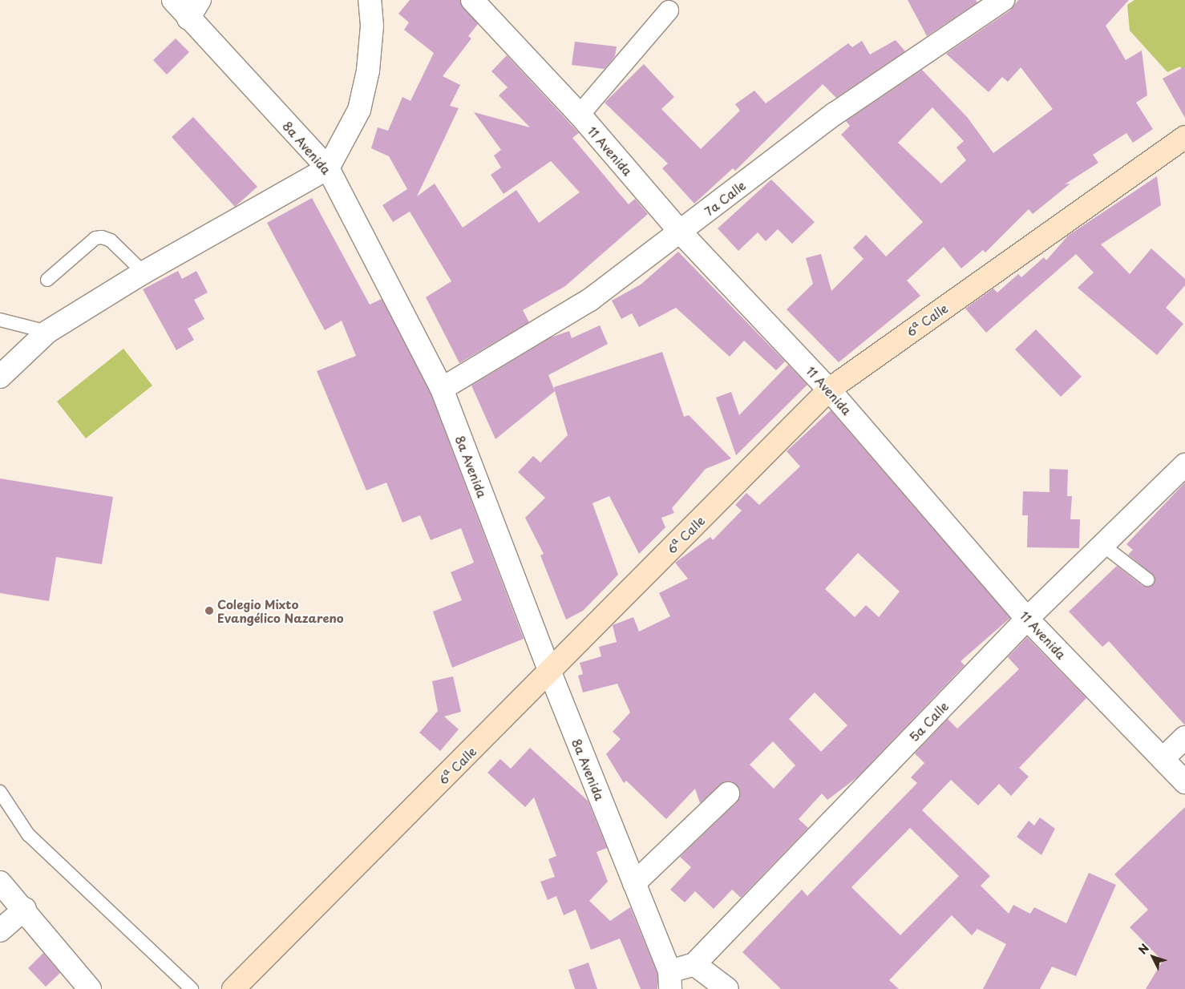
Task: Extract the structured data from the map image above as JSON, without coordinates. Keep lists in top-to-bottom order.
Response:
{
  "streets": {
    "main road": ["6ª Calle"],
    "street": [
      "8a Avenida",
      "11 Avenida",
      "7a Calle",
      "5a Calle"
    ]
  },
  "crossings": [
    ["8a Avenida", "7a Calle"],
    ["8a Avenida", "6ª Calle"],
    ["8a Avenida", "5a Calle"],
    ["11 Avenida", "7a Calle"],
    ["11 Avenida", "6ª Calle"],
    ["11 Avenida", "5a Calle"]
  ],
  "places": ["Colegio Mixto Evangélico Nazareno"],
  "north": "top left"
}
